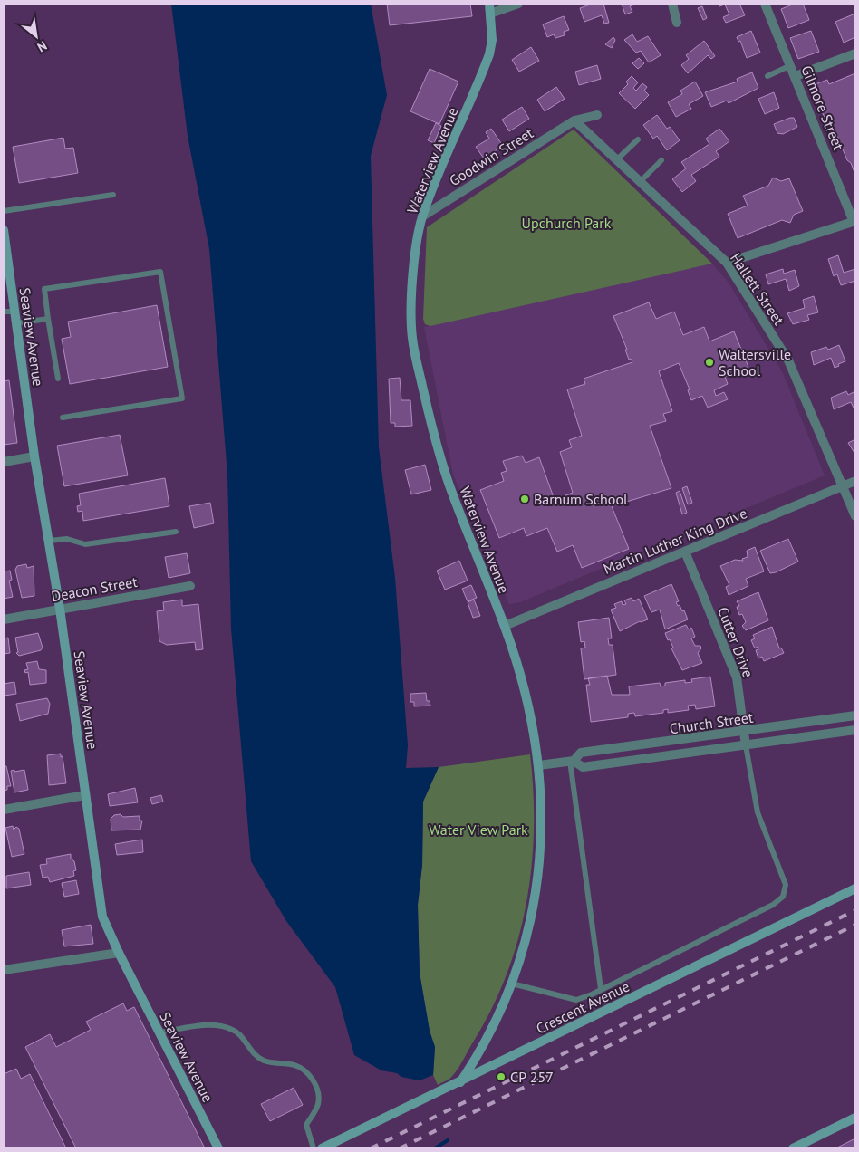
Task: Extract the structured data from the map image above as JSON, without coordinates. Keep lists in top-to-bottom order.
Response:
{
  "streets": {
    "street": [
      "Gilmore Street",
      "Goodwin Street",
      "Waterview Avenue",
      "Hallett Street",
      "Seaview Avenue",
      "Martin Luther King Drive",
      "Deacon Street",
      "Cutter Drive",
      "Church Street",
      "Crescent Avenue"
    ]
  },
  "crossings": [
    ["Goodwin Street", "Waterview Avenue"],
    ["Goodwin Street", "Hallett Street"],
    ["Waterview Avenue", "Martin Luther King Drive"],
    ["Waterview Avenue", "Church Street"],
    ["Waterview Avenue", "Crescent Avenue"],
    ["Hallett Street", "Martin Luther King Drive"],
    ["Seaview Avenue", "Deacon Street"],
    ["Martin Luther King Drive", "Cutter Drive"],
    ["Cutter Drive", "Church Street"]
  ],
  "parks": ["Upchurch Park", "Water View Park"],
  "places": ["Waltersville School", "Barnum School", "CP 257"],
  "north": "bottom right"
}
